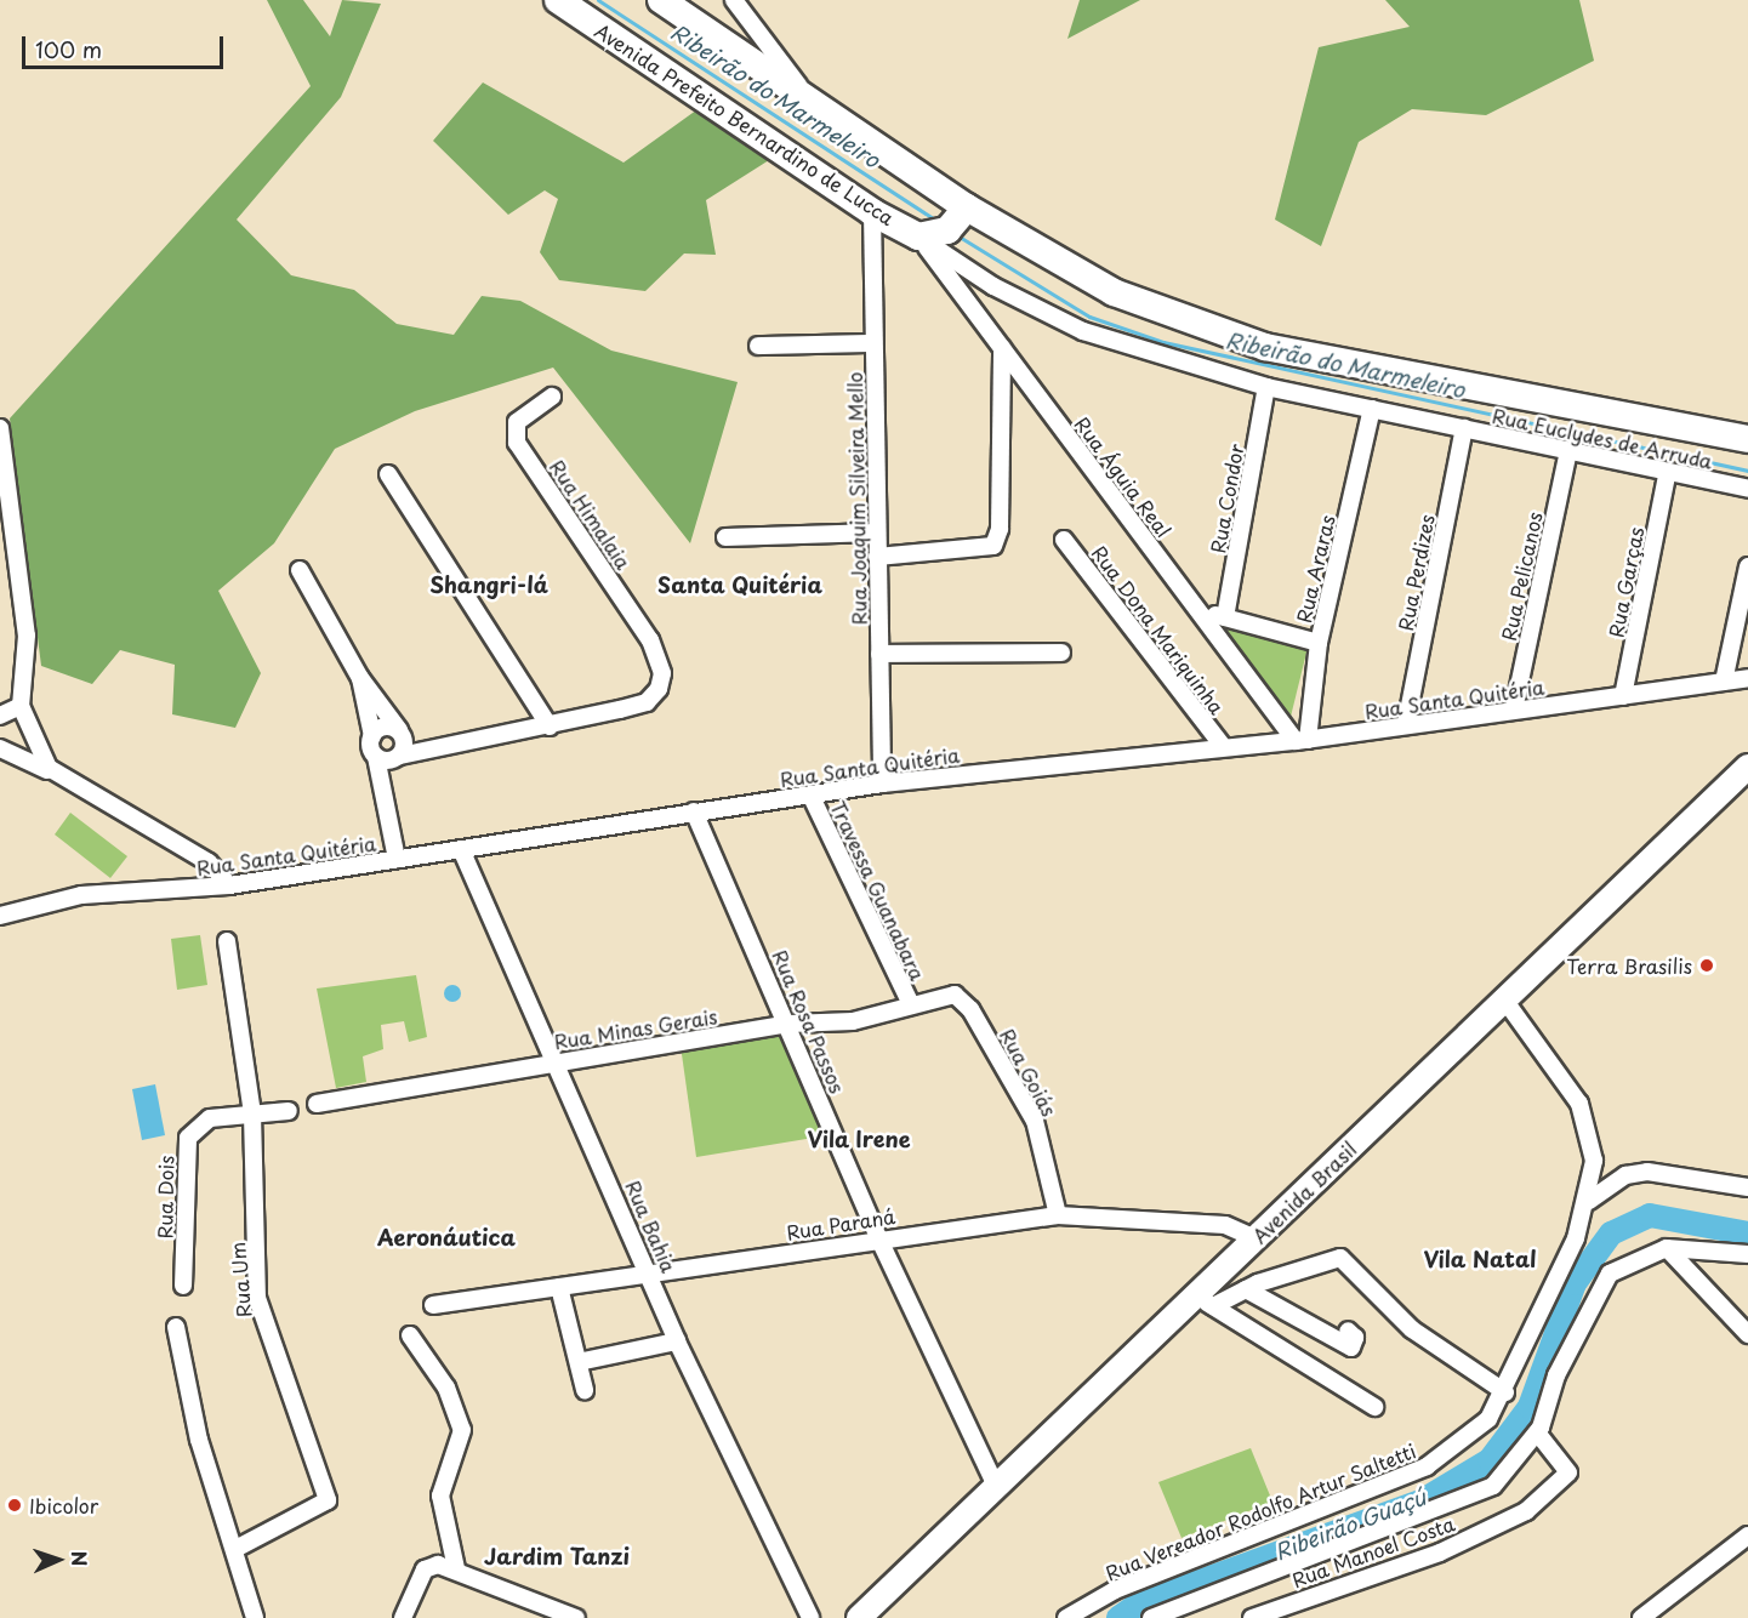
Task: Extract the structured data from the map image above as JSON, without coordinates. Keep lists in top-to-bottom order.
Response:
{
  "streets": {
    "highway": ["Avenida Prefeito Bernardino de Lucca"],
    "main road": ["Avenida Brasil"],
    "street": [
      "Rua Euclydes de Arruda",
      "Rua Águia Real",
      "Rua Joaquim Silveira Mello",
      "Rua Condor",
      "Rua Himalaia",
      "Rua Araras",
      "Rua Perdizes",
      "Rua Pelicanos",
      "Rua Garças",
      "Rua Dona Mariquinha",
      "Rua Santa Quitéria",
      "Travessa Guanabara",
      "Rua Rosa Passos",
      "Rua Minas Gerais",
      "Rua Goiás",
      "Rua Dois",
      "Rua Paraná",
      "Rua Bahia",
      "Rua Um",
      "Rua Vereador Rodolfo Artur Saltetti",
      "Rua Manoel Costa"
    ]
  },
  "crossings": [
    ["Avenida Prefeito Bernardino de Lucca", "Rua Euclydes de Arruda"],
    ["Avenida Prefeito Bernardino de Lucca", "Rua Águia Real"],
    ["Avenida Prefeito Bernardino de Lucca", "Rua Joaquim Silveira Mello"],
    ["Rua Euclydes de Arruda", "Rua Águia Real"],
    ["Rua Euclydes de Arruda", "Rua Condor"],
    ["Rua Euclydes de Arruda", "Rua Araras"],
    ["Rua Euclydes de Arruda", "Rua Perdizes"],
    ["Rua Euclydes de Arruda", "Rua Pelicanos"],
    ["Rua Euclydes de Arruda", "Rua Garças"],
    ["Rua Águia Real", "Rua Araras"],
    ["Rua Águia Real", "Rua Santa Quitéria"],
    ["Rua Joaquim Silveira Mello", "Rua Santa Quitéria"],
    ["Rua Araras", "Rua Santa Quitéria"],
    ["Rua Perdizes", "Rua Santa Quitéria"],
    ["Rua Pelicanos", "Rua Santa Quitéria"],
    ["Rua Garças", "Rua Santa Quitéria"],
    ["Rua Dona Mariquinha", "Rua Santa Quitéria"],
    ["Rua Santa Quitéria", "Travessa Guanabara"],
    ["Rua Santa Quitéria", "Rua Rosa Passos"],
    ["Rua Santa Quitéria", "Rua Bahia"],
    ["Travessa Guanabara", "Rua Minas Gerais"],
    ["Rua Rosa Passos", "Rua Minas Gerais"],
    ["Rua Rosa Passos", "Avenida Brasil"],
    ["Rua Rosa Passos", "Rua Paraná"],
    ["Rua Minas Gerais", "Rua Goiás"],
    ["Rua Minas Gerais", "Rua Bahia"],
    ["Rua Goiás", "Rua Paraná"],
    ["Avenida Brasil", "Rua Paraná"],
    ["Rua Dois", "Rua Um"],
    ["Rua Paraná", "Rua Bahia"]
  ],
  "districts": [
    "Shangri-lá",
    "Santa Quitéria",
    "Vila Irene",
    "Aeronáutica",
    "Vila Natal",
    "Jardim Tanzi"
  ],
  "water": ["Ribeirão do Marmeleiro", "Ribeirão Guaçú"],
  "places": ["Terra Brasilis", "Ibicolor"],
  "scale_bar": "100 m",
  "north": "right"
}
